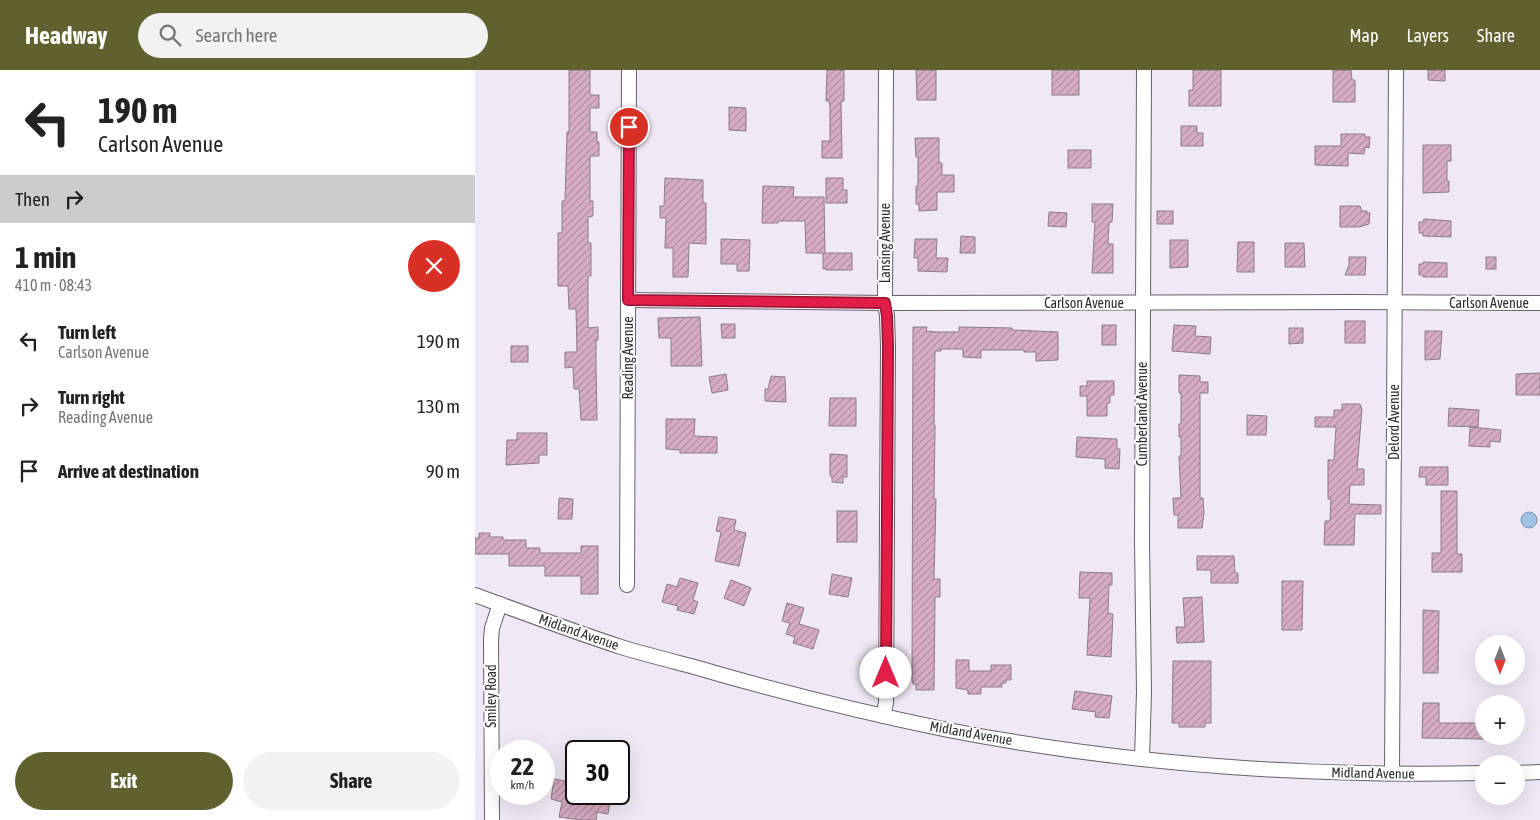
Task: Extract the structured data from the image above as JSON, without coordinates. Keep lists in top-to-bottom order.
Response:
{
  "streets": {
    "street": [
      "Lansing Avenue",
      "Carlson Avenue",
      "Reading Avenue",
      "Cumberland Avenue",
      "Delord Avenue",
      "Midland Avenue",
      "Smiley Road"
    ]
  },
  "crossings": [
    ["Lansing Avenue", "Carlson Avenue"],
    ["Lansing Avenue", "Midland Avenue"],
    ["Carlson Avenue", "Reading Avenue"],
    ["Carlson Avenue", "Cumberland Avenue"],
    ["Carlson Avenue", "Delord Avenue"],
    ["Cumberland Avenue", "Midland Avenue"],
    ["Delord Avenue", "Midland Avenue"],
    ["Midland Avenue", "Smiley Road"]
  ],
  "north": "bottom",
  "page": {
    "header": "Headway",
    "search": "Search here",
    "nav": ["Map", "Layers", "Share"],
    "turn": ["190 m", "Carlson Avenue"],
    "then": "Then",
    "heading": ["1 min", "410 m · 08:43"],
    "list": [
      {
        "name": "Turn left",
        "note": "Carlson Avenue",
        "value": "190 m"
      },
      {
        "name": "Turn right",
        "note": "Reading Avenue",
        "value": "130 m"
      },
      {
        "name": "Arrive at destination",
        "value": "90 m"
      }
    ],
    "map_buttons": ["+", "−"],
    "speed": "22 km/h",
    "limit": "30",
    "buttons": ["Exit", "Share"]
  }
}
